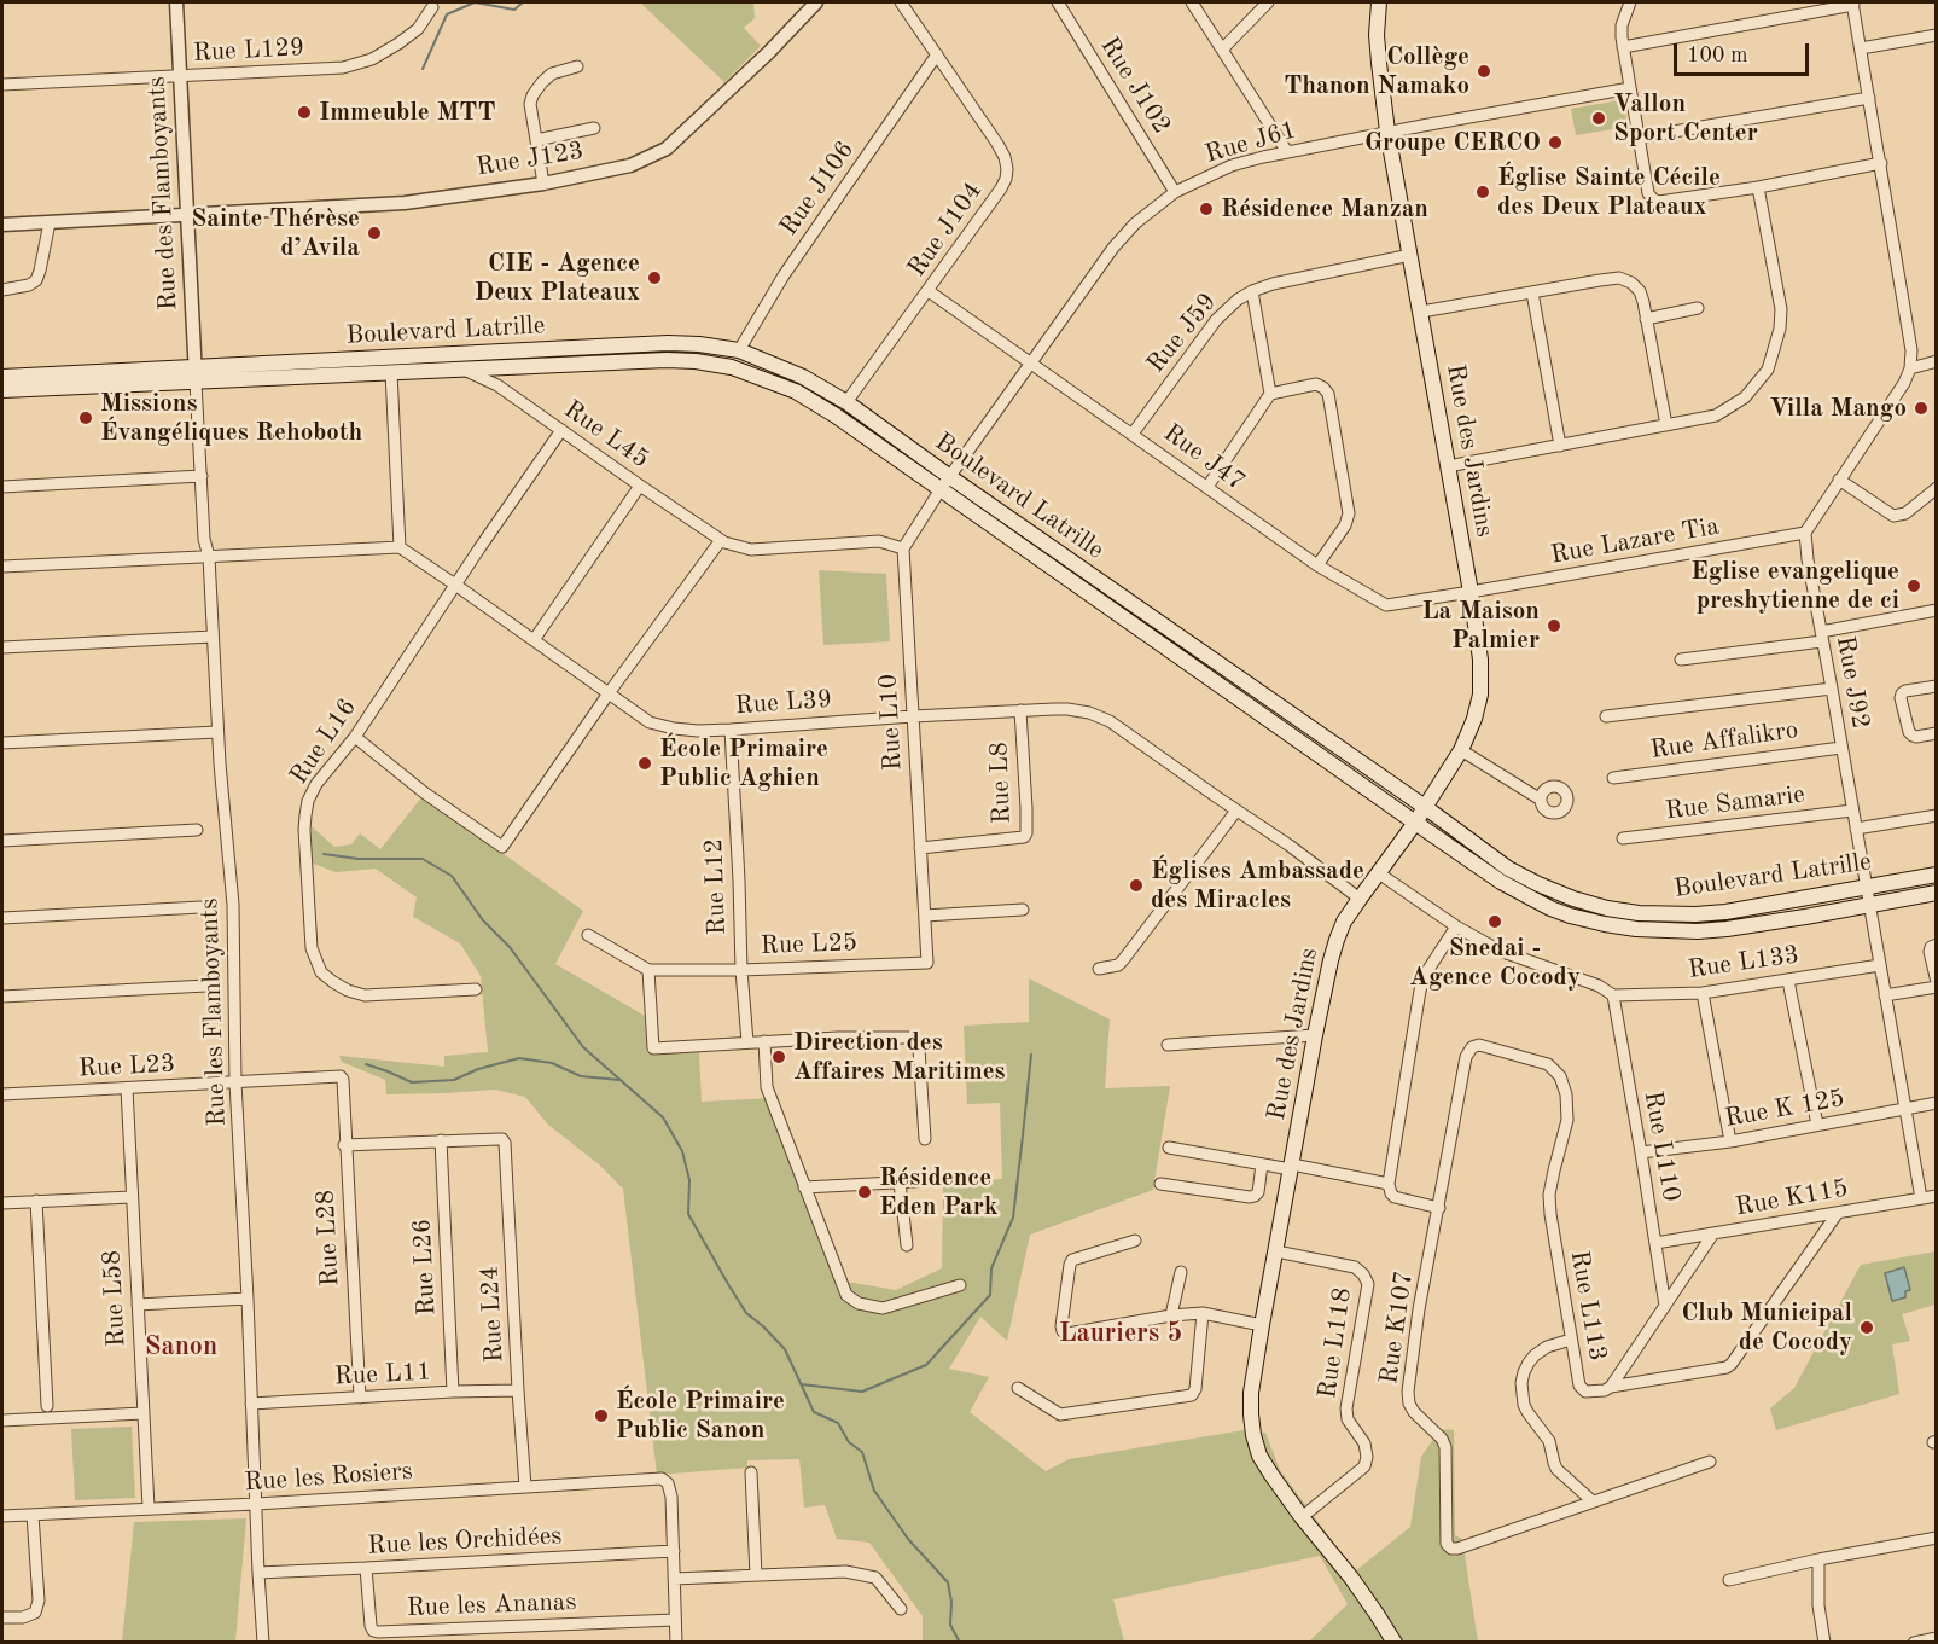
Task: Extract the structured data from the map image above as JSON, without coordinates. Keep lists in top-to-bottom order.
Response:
{
  "streets": {
    "main road": ["Boulevard Latrille", "Rue des Jardins"],
    "street": [
      "Rue L129",
      "Rue J102",
      "Rue J61",
      "Rue J123",
      "Rue J106",
      "Rue des Flamboyants",
      "Rue J104",
      "Rue J59",
      "Rue L45",
      "Rue J47",
      "Rue Lazare Tia",
      "Rue J92",
      "Rue L39",
      "Rue L10",
      "Rue Affalikro",
      "Rue L16",
      "Rue L8",
      "Rue Samarie",
      "Rue L12",
      "Rue L25",
      "Rue L133",
      "Rue les Flamboyants",
      "Rue L23",
      "Rue K 125",
      "Rue L110",
      "Rue K115",
      "Rue L28",
      "Rue L26",
      "Rue L58",
      "Rue L113",
      "Rue L24",
      "Rue K107",
      "Rue L118",
      "Rue L11",
      "Rue les Rosiers",
      "Rue les Orchidées",
      "Rue les Ananas"
    ]
  },
  "crossings": [
    ["Rue L129", "Rue des Flamboyants"],
    ["Rue J102", "Rue J61"],
    ["Rue J61", "Boulevard Latrille"],
    ["Rue J61", "Rue des Jardins"],
    ["Rue J61", "Rue J47"],
    ["Rue J123", "Rue des Flamboyants"],
    ["Rue J106", "Rue J104"],
    ["Rue J106", "Boulevard Latrille"],
    ["Rue des Flamboyants", "Boulevard Latrille"],
    ["Rue des Flamboyants", "Rue les Flamboyants"],
    ["Rue J104", "Boulevard Latrille"],
    ["Rue J104", "Rue J47"],
    ["Boulevard Latrille", "Rue L45"],
    ["Boulevard Latrille", "Rue des Jardins"],
    ["Boulevard Latrille", "Rue J92"],
    ["Boulevard Latrille", "Rue les Flamboyants"],
    ["Rue J59", "Rue des Jardins"],
    ["Rue J59", "Rue J47"],
    ["Rue L45", "Rue L16"],
    ["Rue des Jardins", "Rue J47"],
    ["Rue des Jardins", "Rue Lazare Tia"],
    ["Rue des Jardins", "Rue L39"],
    ["Rue des Jardins", "Rue L118"],
    ["Rue J47", "Rue Lazare Tia"],
    ["Rue Lazare Tia", "Rue J92"],
    ["Rue J92", "Rue Affalikro"],
    ["Rue J92", "Rue Samarie"],
    ["Rue J92", "Rue L133"],
    ["Rue J92", "Rue K 125"],
    ["Rue J92", "Rue K115"],
    ["Rue L39", "Rue L10"],
    ["Rue L39", "Rue L16"],
    ["Rue L39", "Rue L8"],
    ["Rue L39", "Rue L12"],
    ["Rue L10", "Rue L8"],
    ["Rue L10", "Rue L25"],
    ["Rue L12", "Rue L25"],
    ["Rue L133", "Rue L110"],
    ["Rue les Flamboyants", "Rue L23"],
    ["Rue les Flamboyants", "Rue L11"],
    ["Rue les Flamboyants", "Rue les Rosiers"],
    ["Rue les Flamboyants", "Rue les Orchidées"],
    ["Rue L23", "Rue L28"],
    ["Rue L23", "Rue L58"],
    ["Rue K 125", "Rue L110"],
    ["Rue L110", "Rue K115"],
    ["Rue K115", "Rue L113"],
    ["Rue L28", "Rue L11"],
    ["Rue L26", "Rue L24"],
    ["Rue L26", "Rue L11"],
    ["Rue L58", "Rue les Rosiers"],
    ["Rue L113", "Rue K107"],
    ["Rue L24", "Rue L11"],
    ["Rue L24", "Rue les Rosiers"],
    ["Rue les Rosiers", "Rue les Orchidées"],
    ["Rue les Orchidées", "Rue les Ananas"]
  ],
  "districts": ["Lauriers 5", "Sanon"],
  "places": [
    "Collège Thanon Namako",
    "Immeuble MTT",
    "Vallon Sport Center",
    "Groupe CERCO",
    "Église Sainte Cécile des Deux Plateaux",
    "Résidence Manzan",
    "Sainte Thérèse d’Avila",
    "CIE - Agence Deux Plateaux",
    "Villa Mango",
    "Missions Évangéliques Rehoboth",
    "Eglise evangelique preshytienne de ci",
    "La Maison Palmier",
    "École Primaire Public Aghien",
    "Églises Ambassade des Miracles",
    "Snedai - Agence Cocody",
    "Direction des Affaires Maritimes",
    "Résidence Eden Park",
    "Club Municipal de Cocody",
    "École Primaire Public Sanon"
  ],
  "scale_bar": "100 m"
}
